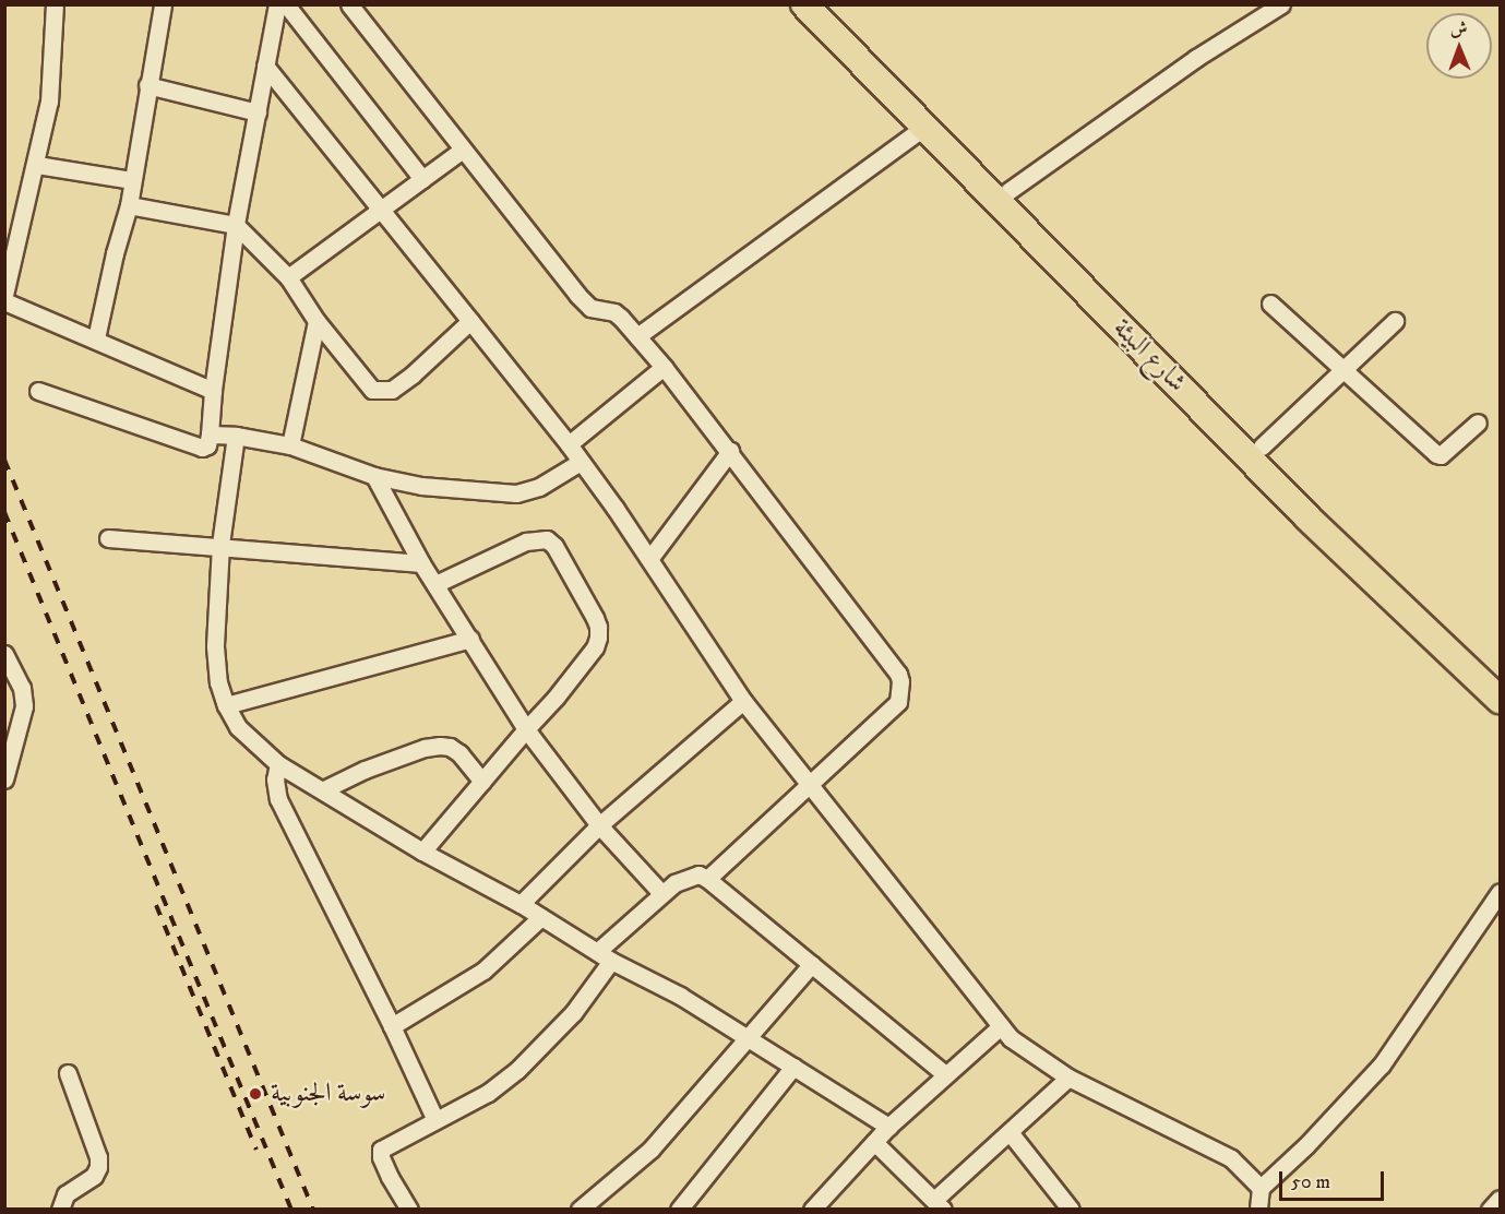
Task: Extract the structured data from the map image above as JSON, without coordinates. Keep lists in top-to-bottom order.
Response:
{
  "streets": {
    "highway": ["شارع البيئة"]
  },
  "places": ["سوسة الجنوبية"],
  "scale_bar": "50 m",
  "north": "top"
}
